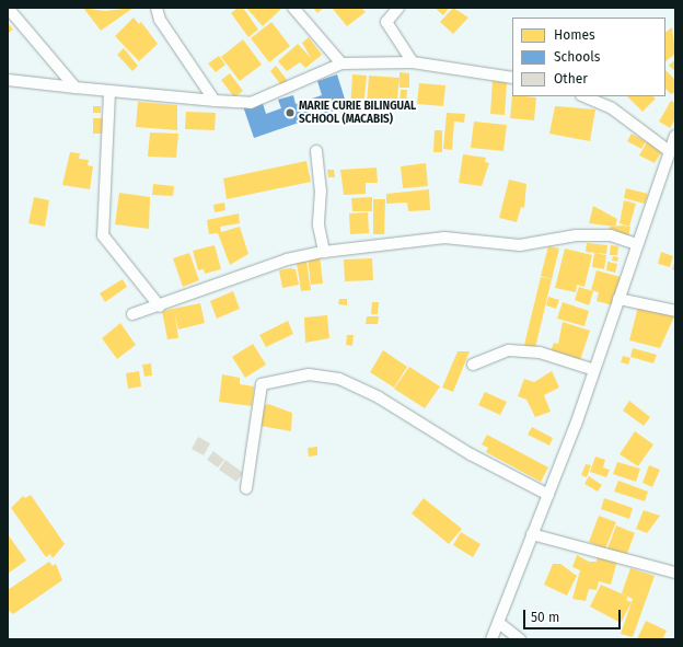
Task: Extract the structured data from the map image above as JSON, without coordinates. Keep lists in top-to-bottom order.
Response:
{
  "places": ["MARIE CURIE BILINGUAL SCHOOL (MACABIS)"],
  "legend": ["Homes", "Schools", "Other"],
  "scale_bar": "50 m"
}
